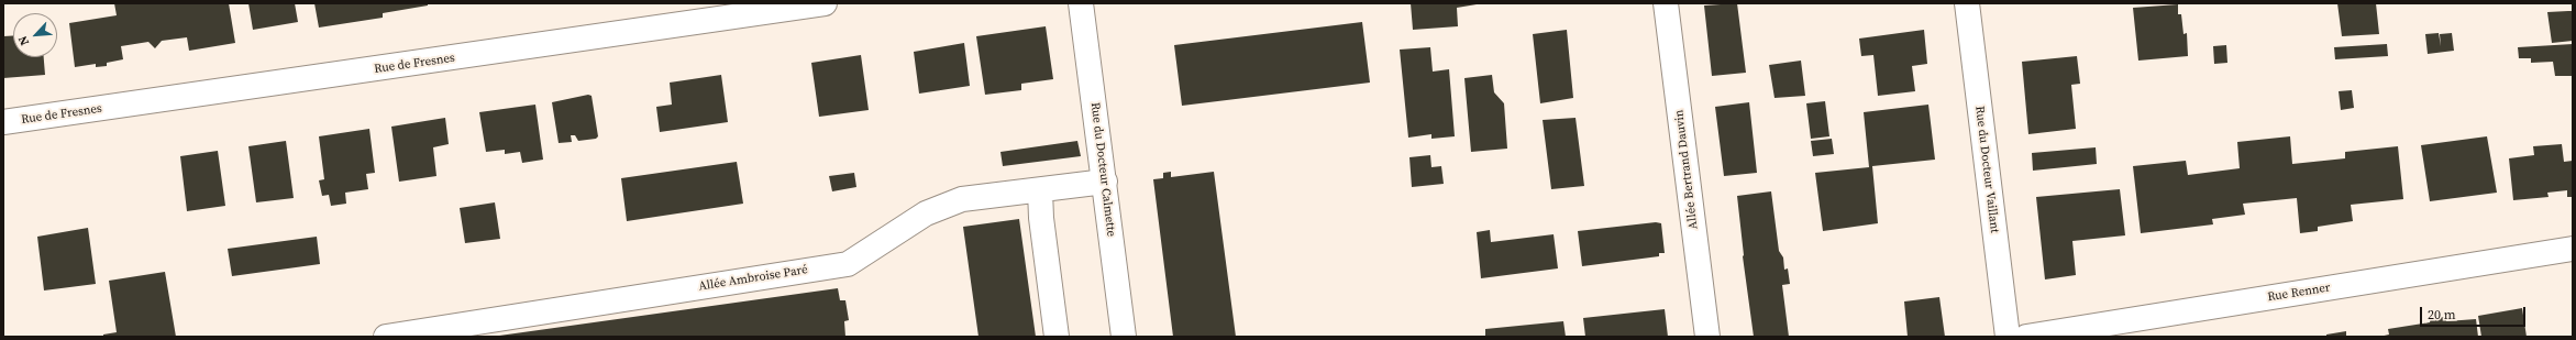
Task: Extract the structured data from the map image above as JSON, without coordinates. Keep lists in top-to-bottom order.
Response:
{
  "streets": {
    "street": [
      "Rue de Fresnes",
      "Rue du Docteur Calmette",
      "Allée Bertrand Dauvin",
      "Rue du Docteur Vaillant",
      "Allée Ambroise Paré",
      "Rue Renner"
    ]
  },
  "crossings": [
    ["Rue du Docteur Calmette", "Allée Ambroise Paré"]
  ],
  "scale_bar": "20 m",
  "north": "bottom left"
}
